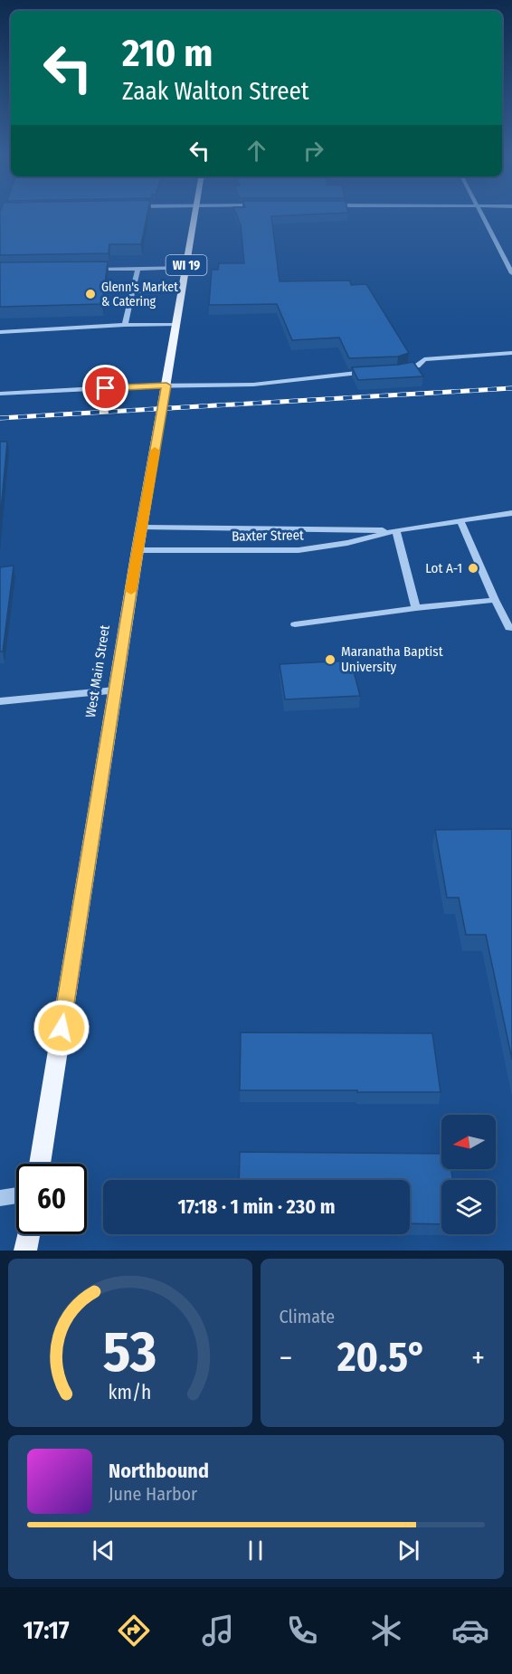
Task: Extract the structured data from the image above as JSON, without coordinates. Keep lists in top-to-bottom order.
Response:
{
  "streets": {
    "main road": ["WI 19", "West Main Street"],
    "street": ["Baxter Street"]
  },
  "crossings": [
    ["Baxter Street", "West Main Street"]
  ],
  "places": ["Glenn's Market & Catering", "Lot A-1", "Maranatha Baptist University"],
  "north": "left",
  "page": {
    "turn": ["210 m", "Zaak Walton Street"],
    "limit": "60",
    "trip": "17:18 · 1 min · 230 m",
    "tile": "Climate",
    "heat": ["−", "20.5°", "+"],
    "song": ["Northbound", "June Harbor"],
    "tabs": "17:17",
    "gauge": ["53", "km/h"]
  }
}
